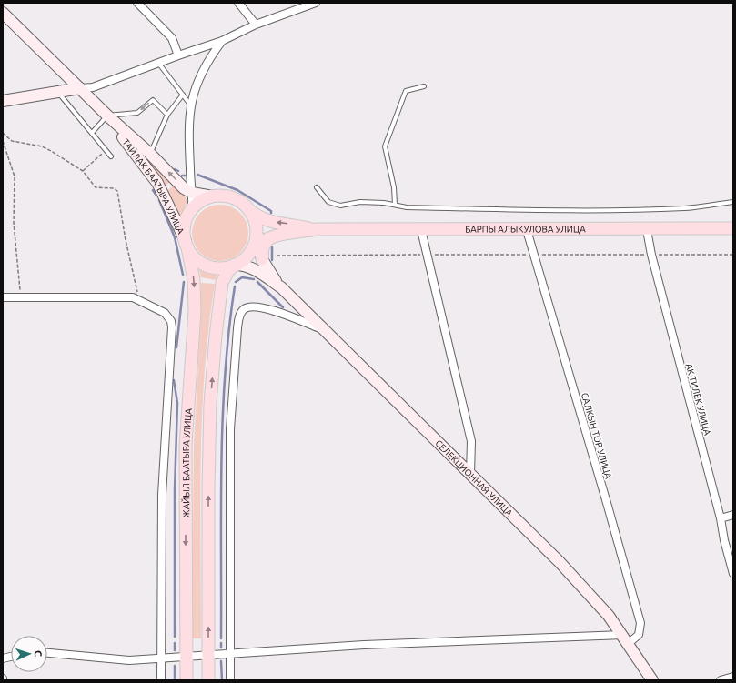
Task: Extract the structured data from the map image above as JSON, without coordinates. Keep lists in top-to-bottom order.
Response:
{
  "streets": {
    "main road": ["БАРПЫ АЛЫКУЛОВА УЛИЦА", "ЖАЙЫЛ БААТЫРА УЛИЦА"],
    "street": [
      "ТАЙЛАК БААТЫРА УЛИЦА",
      "АК ТИЛЕК УЛИЦА",
      "САЛКЫН ТОР УЛИЦА",
      "СЕЛЕКЦИОННАЯ УЛИЦА"
    ]
  },
  "crossings": [
    ["ТАЙЛАК БААТЫРА УЛИЦА", "БАРПЫ АЛЫКУЛОВА УЛИЦА"],
    ["ТАЙЛАК БААТЫРА УЛИЦА", "ЖАЙЫЛ БААТЫРА УЛИЦА"],
    ["ТАЙЛАК БААТЫРА УЛИЦА", "СЕЛЕКЦИОННАЯ УЛИЦА"],
    ["БАРПЫ АЛЫКУЛОВА УЛИЦА", "АК ТИЛЕК УЛИЦА"],
    ["БАРПЫ АЛЫКУЛОВА УЛИЦА", "САЛКЫН ТОР УЛИЦА"],
    ["БАРПЫ АЛЫКУЛОВА УЛИЦА", "ЖАЙЫЛ БААТЫРА УЛИЦА"],
    ["БАРПЫ АЛЫКУЛОВА УЛИЦА", "СЕЛЕКЦИОННАЯ УЛИЦА"],
    ["САЛКЫН ТОР УЛИЦА", "СЕЛЕКЦИОННАЯ УЛИЦА"],
    ["ЖАЙЫЛ БААТЫРА УЛИЦА", "СЕЛЕКЦИОННАЯ УЛИЦА"]
  ],
  "north": "right"
}
